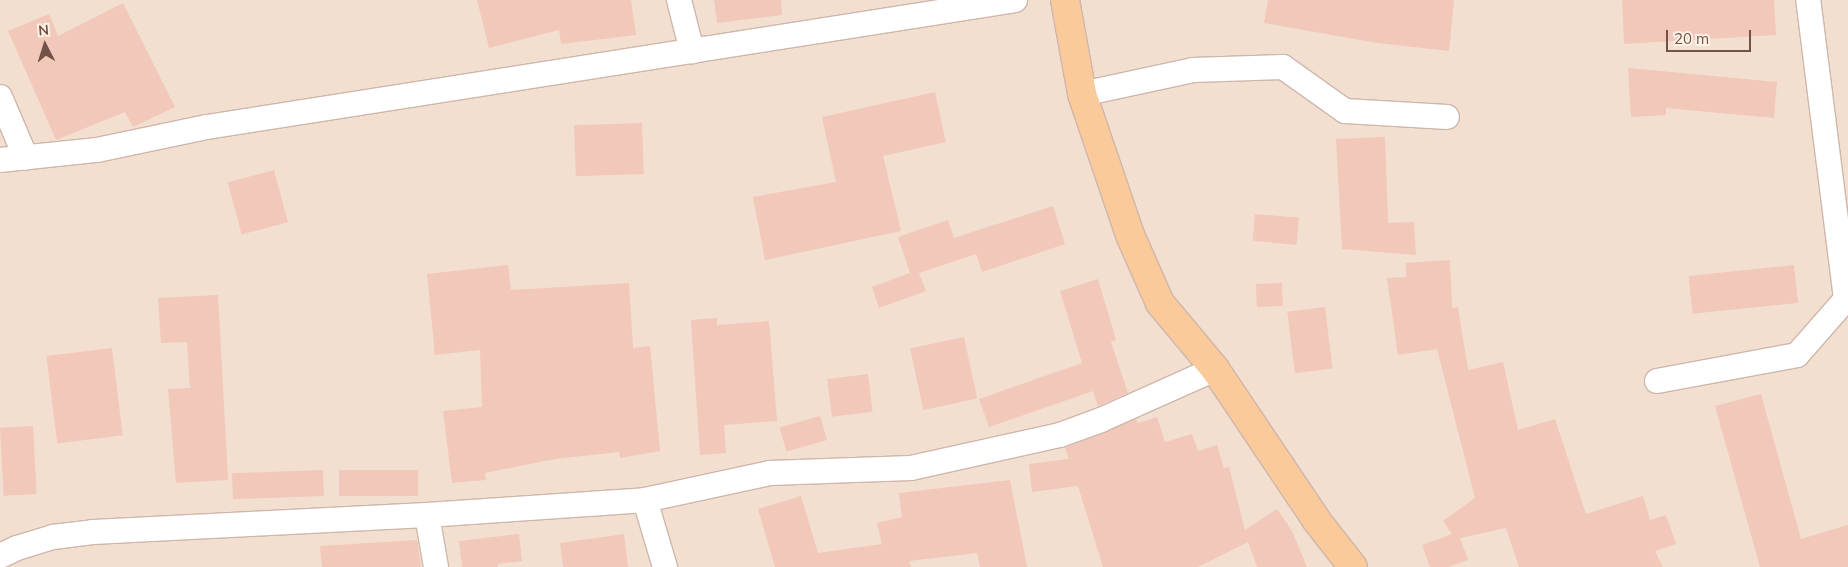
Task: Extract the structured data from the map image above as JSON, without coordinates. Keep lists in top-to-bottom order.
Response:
{
  "scale_bar": "20 m",
  "north": "top"
}
